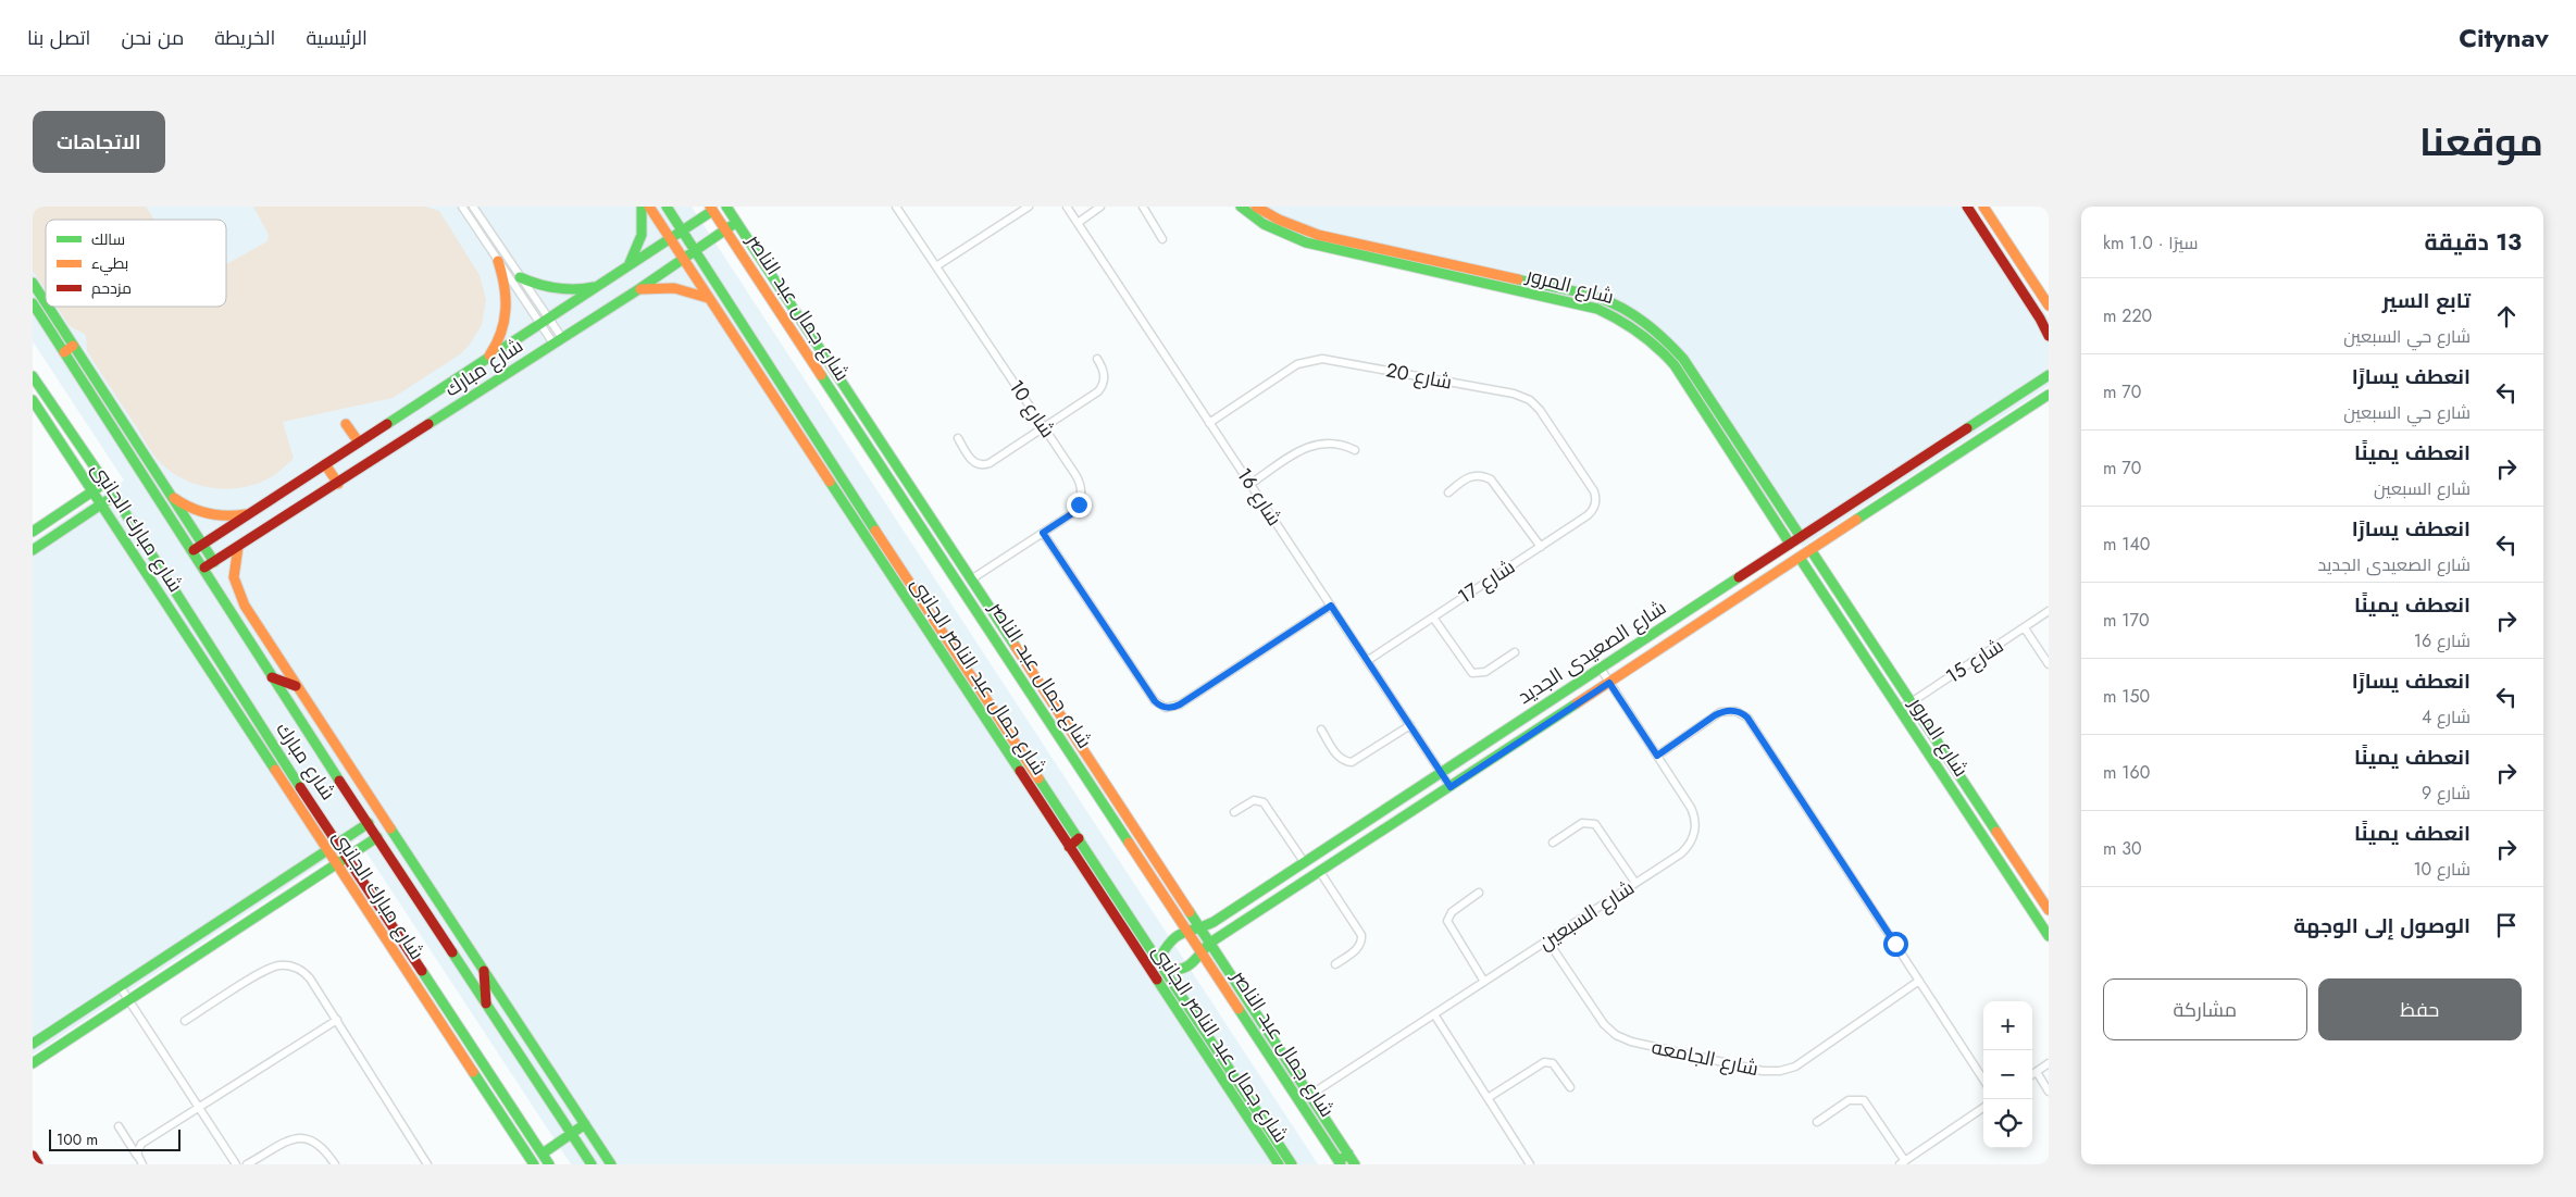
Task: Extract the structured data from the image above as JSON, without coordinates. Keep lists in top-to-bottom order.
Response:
{
  "streets": {
    "main road": [
      "شارع المرور",
      "شارع جمال عبد الناصر",
      "شارع مبارك",
      "شارع مبارك الجانبى",
      "شارع الصعيدى الجديد",
      "شارع جمال عبد الناصر الجانبى"
    ],
    "street": [
      "شارع 20",
      "شارع 10",
      "شارع 16",
      "شارع 17",
      "شارع 15",
      "شارع السبعين",
      "شارع الجامعه"
    ]
  },
  "crossings": [
    ["شارع المرور", "شارع الصعيدى الجديد"],
    ["شارع المرور", "شارع 15"],
    ["شارع جمال عبد الناصر", "شارع مبارك"],
    ["شارع جمال عبد الناصر", "شارع الصعيدى الجديد"],
    ["شارع مبارك", "شارع جمال عبد الناصر الجانبى"],
    ["شارع 20", "شارع 16"],
    ["شارع 20", "شارع 17"],
    ["شارع 16", "شارع 17"],
    ["شارع 16", "شارع الصعيدى الجديد"],
    ["شارع الصعيدى الجديد", "شارع السبعين"],
    ["شارع السبعين", "شارع الجامعه"]
  ],
  "legend": ["سالك", "بطيء", "مزدحم"],
  "scale_bar": "100 m",
  "page": {
    "header": "Citynav",
    "nav": [
      "الرئيسية",
      "الخريطة",
      "من نحن",
      "اتصل بنا"
    ],
    "title": "موقعنا",
    "buttons": [
      "الاتجاهات",
      ["حفظ", "مشاركة"]
    ],
    "heading": ["13 دقيقة", "سيرًا · 1.0 km"],
    "list": [
      ["تابع السير", "شارع حي السبعين", "220 m"],
      ["انعطف يسارًا", "شارع حي السبعين", "70 m"],
      ["انعطف يمينًا", "شارع السبعين", "70 m"],
      ["انعطف يسارًا", "شارع الصعيدى الجديد", "140 m"],
      ["انعطف يمينًا", "شارع 16", "170 m"],
      ["انعطف يسارًا", "شارع 4", "150 m"],
      ["انعطف يمينًا", "شارع 9", "160 m"],
      ["انعطف يمينًا", "شارع 10", "30 m"],
      "الوصول إلى الوجهة"
    ],
    "map_buttons": ["+", "−"],
    "scale": "100 m"
  }
}
